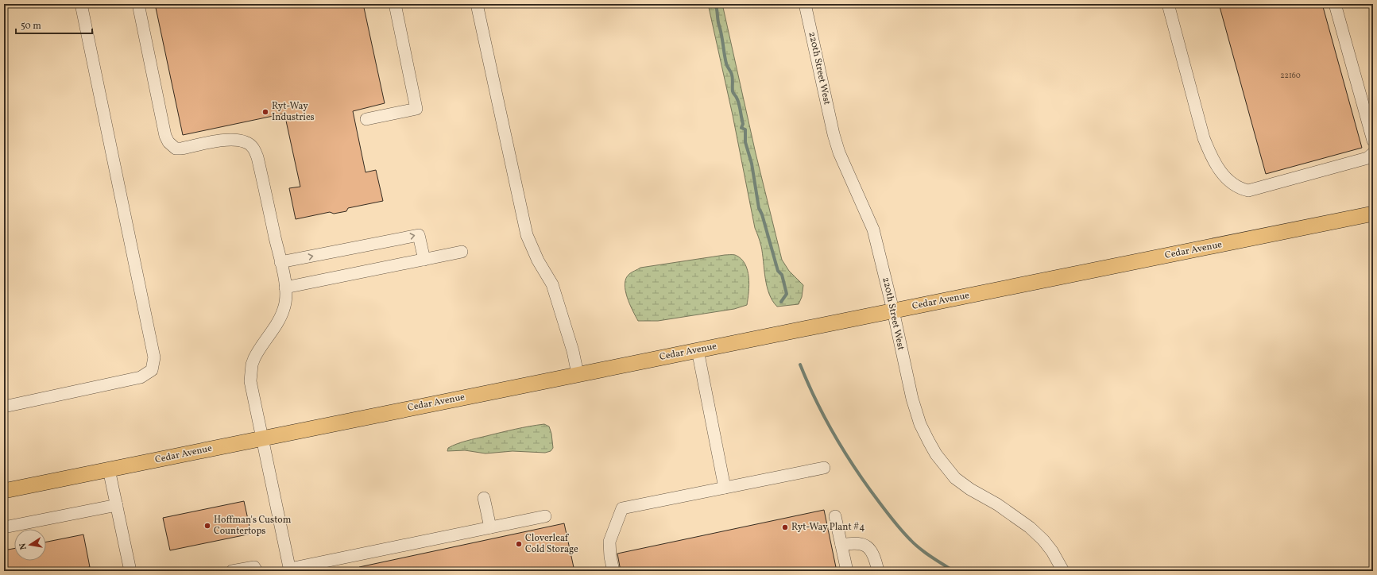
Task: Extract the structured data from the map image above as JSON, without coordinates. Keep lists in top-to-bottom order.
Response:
{
  "streets": {
    "main road": ["Cedar Avenue"],
    "street": ["220th Street West"]
  },
  "crossings": [
    ["220th Street West", "Cedar Avenue"]
  ],
  "places": [
    "Ryt-Way Industries",
    "Hoffman's Custom Countertops",
    "Ryt-Way Plant #4",
    "Cloverleaf Cold Storage"
  ],
  "house_numbers": ["22160"],
  "scale_bar": "50 m",
  "north": "left"
}
